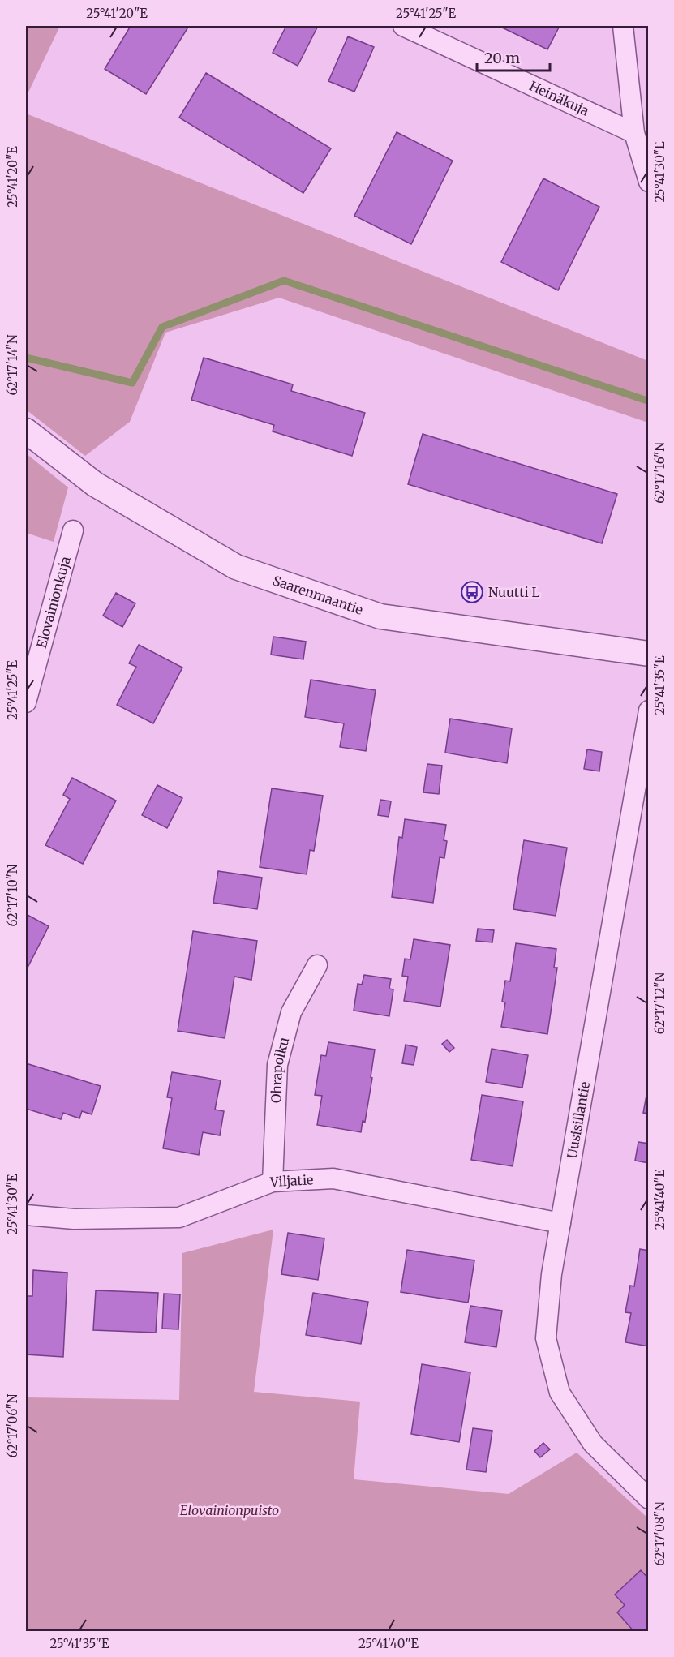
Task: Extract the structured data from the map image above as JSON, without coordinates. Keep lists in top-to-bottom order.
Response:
{
  "streets": {
    "street": [
      "Heinäkuja",
      "Saarenmaantie",
      "Elovainionkuja",
      "Ohrapolku",
      "Uusisillantie",
      "Viljatie"
    ]
  },
  "crossings": [
    ["Ohrapolku", "Viljatie"],
    ["Uusisillantie", "Viljatie"]
  ],
  "parks": ["Elovainionpuisto"],
  "places": {
    "bus stop": ["Nuutti L"]
  },
  "scale_bar": "20 m",
  "coordinates": [
    "25°41'20\"E",
    "25°41'25\"E",
    "25°41'30\"E",
    "62°17'14\"N",
    "62°17'16\"N",
    "25°41'35\"E",
    "62°17'10\"N",
    "62°17'12\"N",
    "25°41'40\"E",
    "62°17'06\"N",
    "62°17'08\"N"
  ]
}
